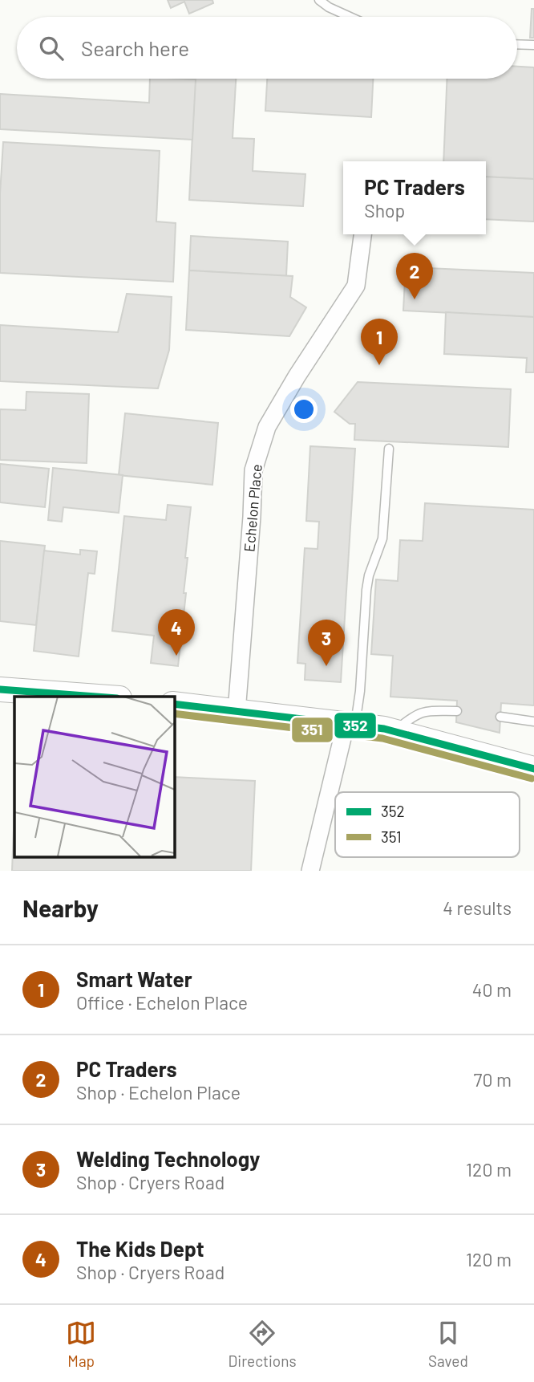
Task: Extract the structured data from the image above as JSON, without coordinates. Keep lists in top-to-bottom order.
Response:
{
  "streets": {
    "street": ["Echelon Place"]
  },
  "lines": ["transit line 352", "transit line 351"],
  "legend": ["352", "351"],
  "page": {
    "search": "Search here",
    "popup": ["PC Traders", "Shop"],
    "pins": [
      "2",
      "1",
      "4",
      "3"
    ],
    "heading": ["Nearby", "4 results"],
    "list": [
      {
        "mark": "1",
        "name": "Smart Water",
        "note": "Office · Echelon Place",
        "value": "40 m"
      },
      {
        "mark": "2",
        "name": "PC Traders",
        "note": "Shop · Echelon Place",
        "value": "70 m"
      },
      {
        "mark": "3",
        "name": "Welding Technology",
        "note": "Shop · Cryers Road",
        "value": "120 m"
      },
      {
        "mark": "4",
        "name": "The Kids Dept",
        "note": "Shop · Cryers Road",
        "value": "120 m"
      }
    ],
    "nav": ["Map", "Directions", "Saved"]
  }
}
